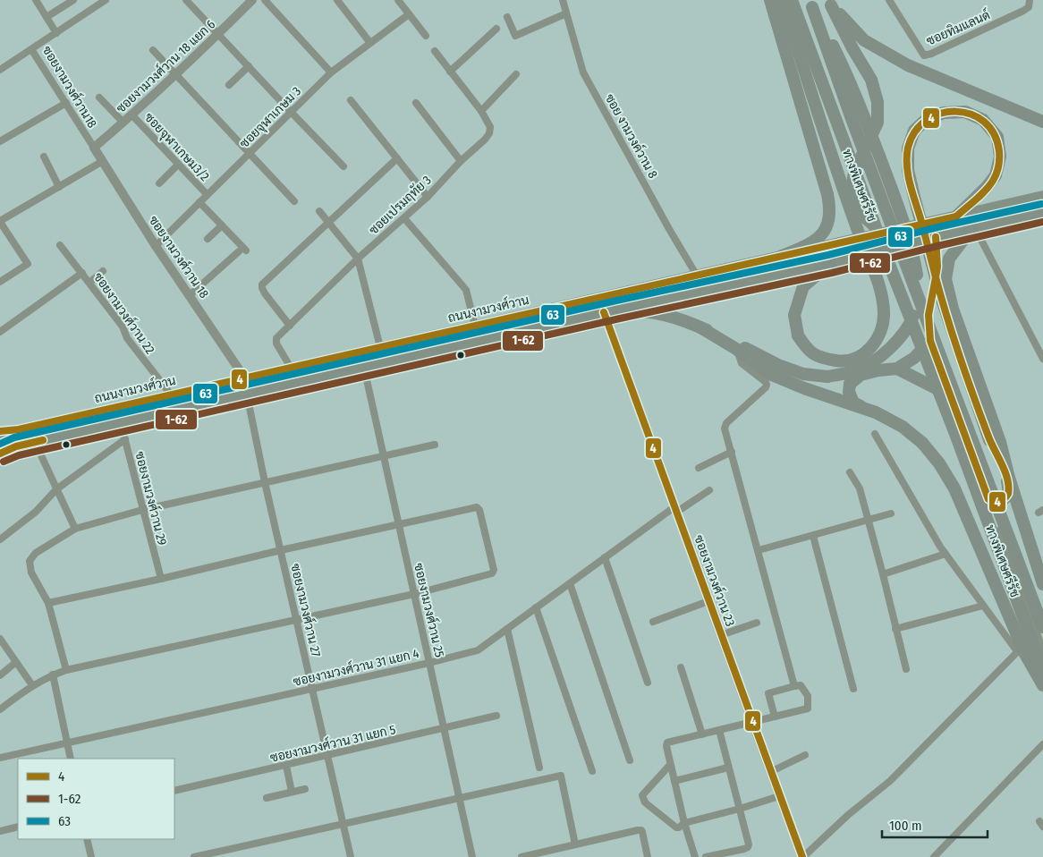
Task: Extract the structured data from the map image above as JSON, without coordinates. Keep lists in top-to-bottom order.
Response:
{
  "streets": {
    "highway": ["ทางพิเศษศรีรัช"],
    "main road": ["ถนนงามวงศ์วาน"],
    "street": [
      "ซอยทิมแลนด์",
      "ซอยงามวงศ์วาน 18 แยก 6",
      "ซอยงามวงศ์วาน18",
      "ซอยจุฬาเกษม 3",
      "ซอย งามวงค์วาน 8",
      "ซอยจุฬาเกษม3/2",
      "ซอยเปรมฤทัย 3",
      "ซอยงามวงศ์วาน 18",
      "ซอยงามวงศ์วาน 22",
      "ซอยงามวงศ์วาน 29",
      "ซอยงามวงศ์วาน 23",
      "ซอยงามวงศ์วาน 27",
      "ซอยงามวงศ์วาน 25",
      "ซอยงามวงศ์วาน 31 แยก 4",
      "ซอยงามวงศ์วาน 31 แยก 5"
    ]
  },
  "crossings": [
    ["ซอยงามวงศ์วาน 18 แยก 6", "ซอยงามวงศ์วาน18"],
    ["ซอยงามวงศ์วาน 18 แยก 6", "ซอยจุฬาเกษม3/2"],
    ["ซอยงามวงศ์วาน 18 แยก 6", "ซอยงามวงศ์วาน 18"],
    ["ซอยงามวงศ์วาน18", "ซอยงามวงศ์วาน 18"],
    ["ซอยจุฬาเกษม 3", "ซอยจุฬาเกษม3/2"],
    ["ซอยจุฬาเกษม 3", "ซอยงามวงศ์วาน 18"],
    ["ซอย งามวงค์วาน 8", "ถนนงามวงศ์วาน"],
    ["ซอยเปรมฤทัย 3", "ถนนงามวงศ์วาน"],
    ["ซอยงามวงศ์วาน 18", "ถนนงามวงศ์วาน"],
    ["ถนนงามวงศ์วาน", "ซอยงามวงศ์วาน 22"],
    ["ซอยงามวงศ์วาน 23", "ซอยงามวงศ์วาน 31 แยก 4"],
    ["ซอยงามวงศ์วาน 27", "ซอยงามวงศ์วาน 31 แยก 4"],
    ["ซอยงามวงศ์วาน 27", "ซอยงามวงศ์วาน 31 แยก 5"],
    ["ซอยงามวงศ์วาน 25", "ซอยงามวงศ์วาน 31 แยก 4"],
    ["ซอยงามวงศ์วาน 25", "ซอยงามวงศ์วาน 31 แยก 5"]
  ],
  "lines": ["transit line 4", "transit line 63", "transit line 1-62"],
  "legend": ["4", "1-62", "63"],
  "scale_bar": "100 m"
}
